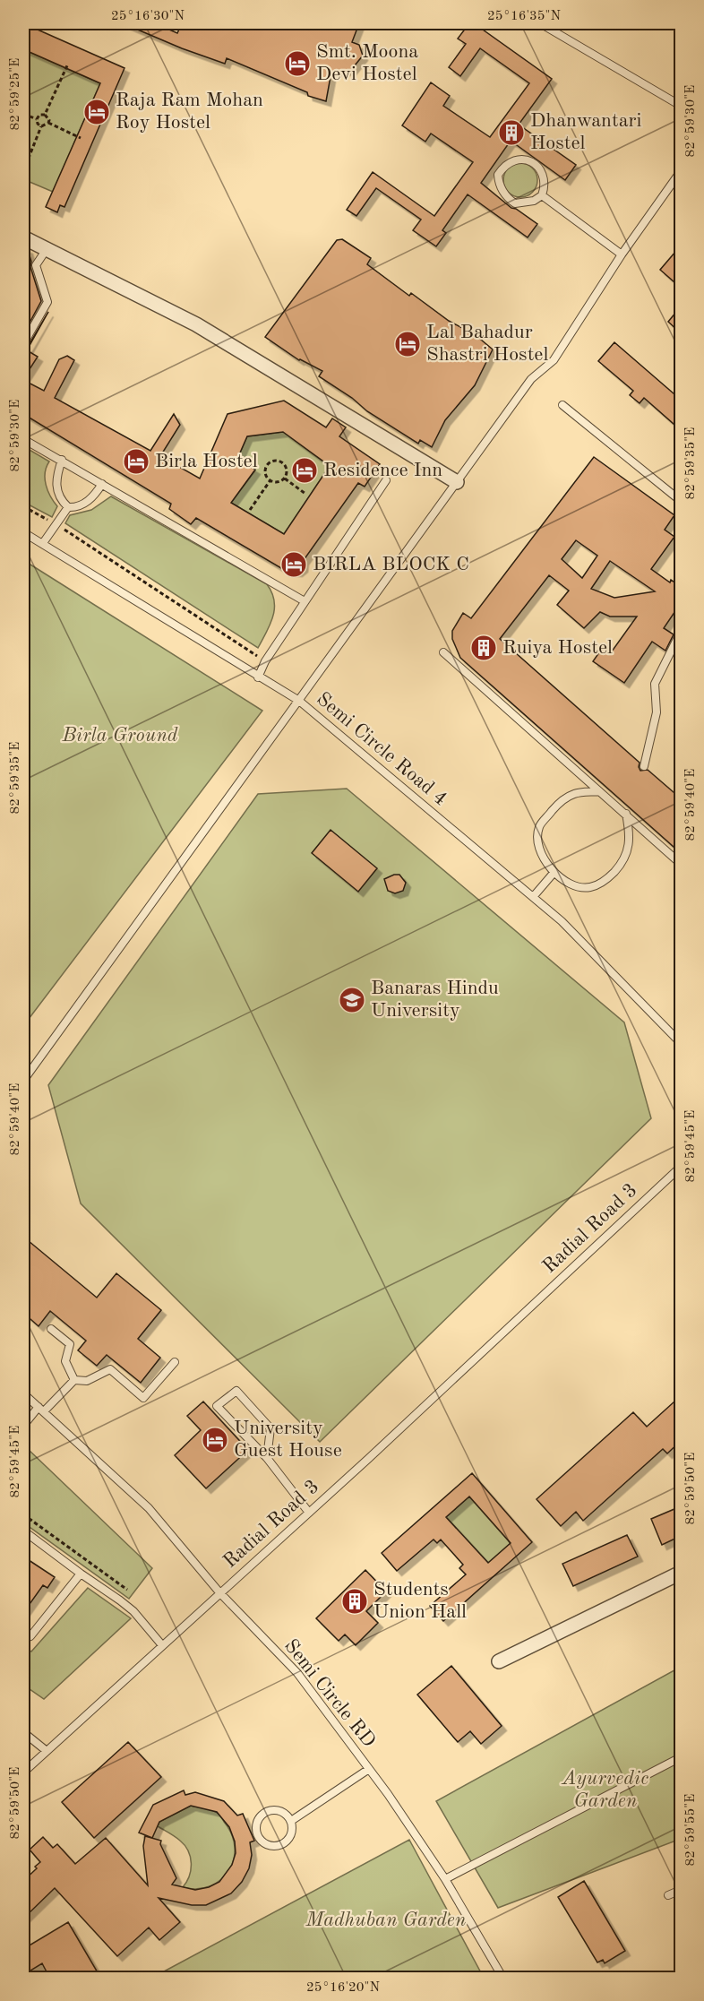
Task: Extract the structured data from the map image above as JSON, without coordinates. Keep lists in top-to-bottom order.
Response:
{
  "streets": {
    "lane": ["Semi Circle Road 4", "Radial Road 3", "Semi Circle RD"]
  },
  "crossings": [
    ["Radial Road 3", "Semi Circle RD"]
  ],
  "parks": ["Birla Ground", "Ayurvedic Garden", "Madhuban Garden"],
  "places": {
    "hotel": [
      "Smt. Moona Devi Hostel",
      "Raja Ram Mohan Roy Hostel",
      "Lal Bahadur Shastri Hostel",
      "Birla Hostel",
      "Residence Inn",
      "BIRLA BLOCK C",
      "University Guest House"
    ],
    "building": ["Dhanwantari Hostel", "Ruiya Hostel", "Students Union Hall"],
    "school or university": ["Banaras Hindu University"]
  },
  "coordinates": [
    "25°16'30\"N",
    "25°16'35\"N",
    "82°59'25\"E",
    "82°59'30\"E",
    "82°59'35\"E",
    "82°59'40\"E",
    "82°59'45\"E",
    "82°59'50\"E",
    "82°59'55\"E",
    "25°16'20\"N"
  ]
}
